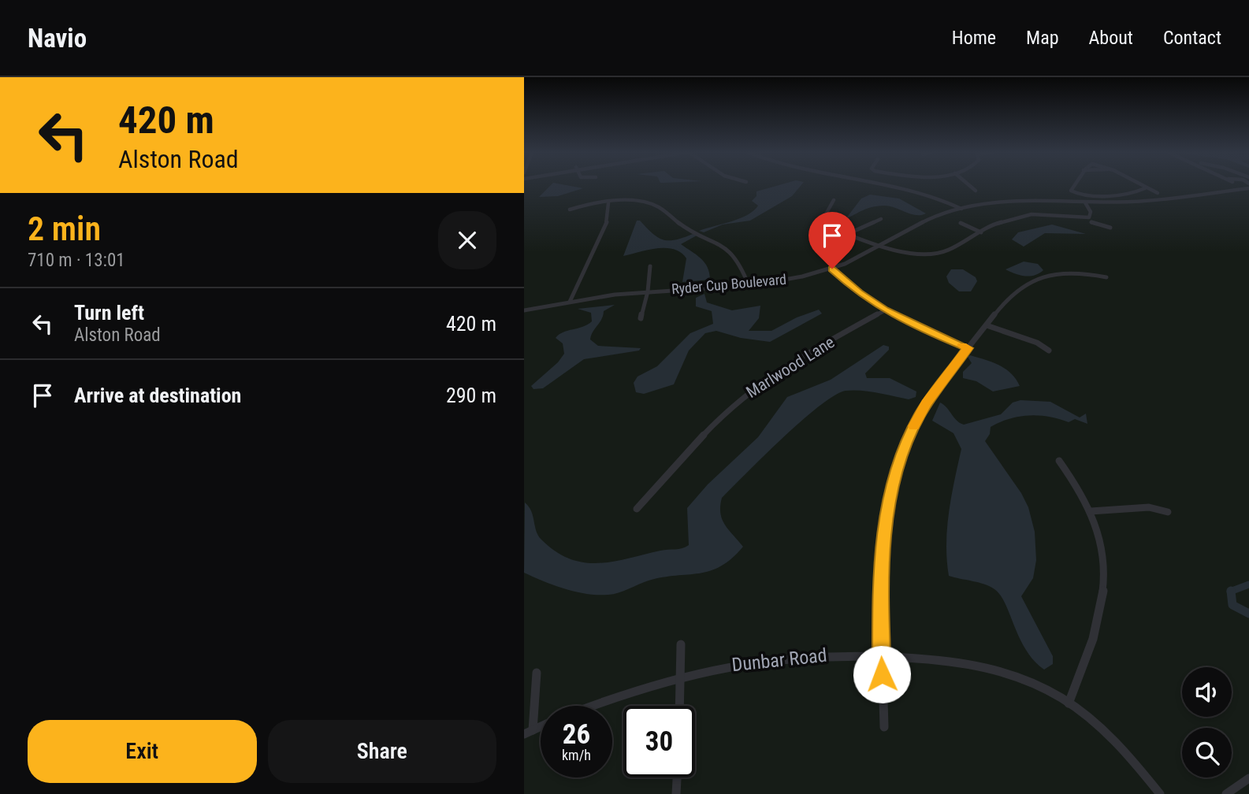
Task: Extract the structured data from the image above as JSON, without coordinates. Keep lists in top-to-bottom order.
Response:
{
  "streets": {
    "street": ["Ryder Cup Boulevard", "Marlwood Lane", "Dunbar Road"]
  },
  "page": {
    "header": "Navio",
    "nav": [
      "Home",
      "Map",
      "About",
      "Contact"
    ],
    "turn": ["420 m", "Alston Road"],
    "heading": ["2 min", "710 m · 13:01"],
    "list": [
      {
        "name": "Turn left",
        "note": "Alston Road",
        "value": "420 m"
      },
      {
        "name": "Arrive at destination",
        "value": "290 m"
      }
    ],
    "speed": "26 km/h",
    "limit": "30",
    "buttons": ["Exit", "Share"]
  }
}
